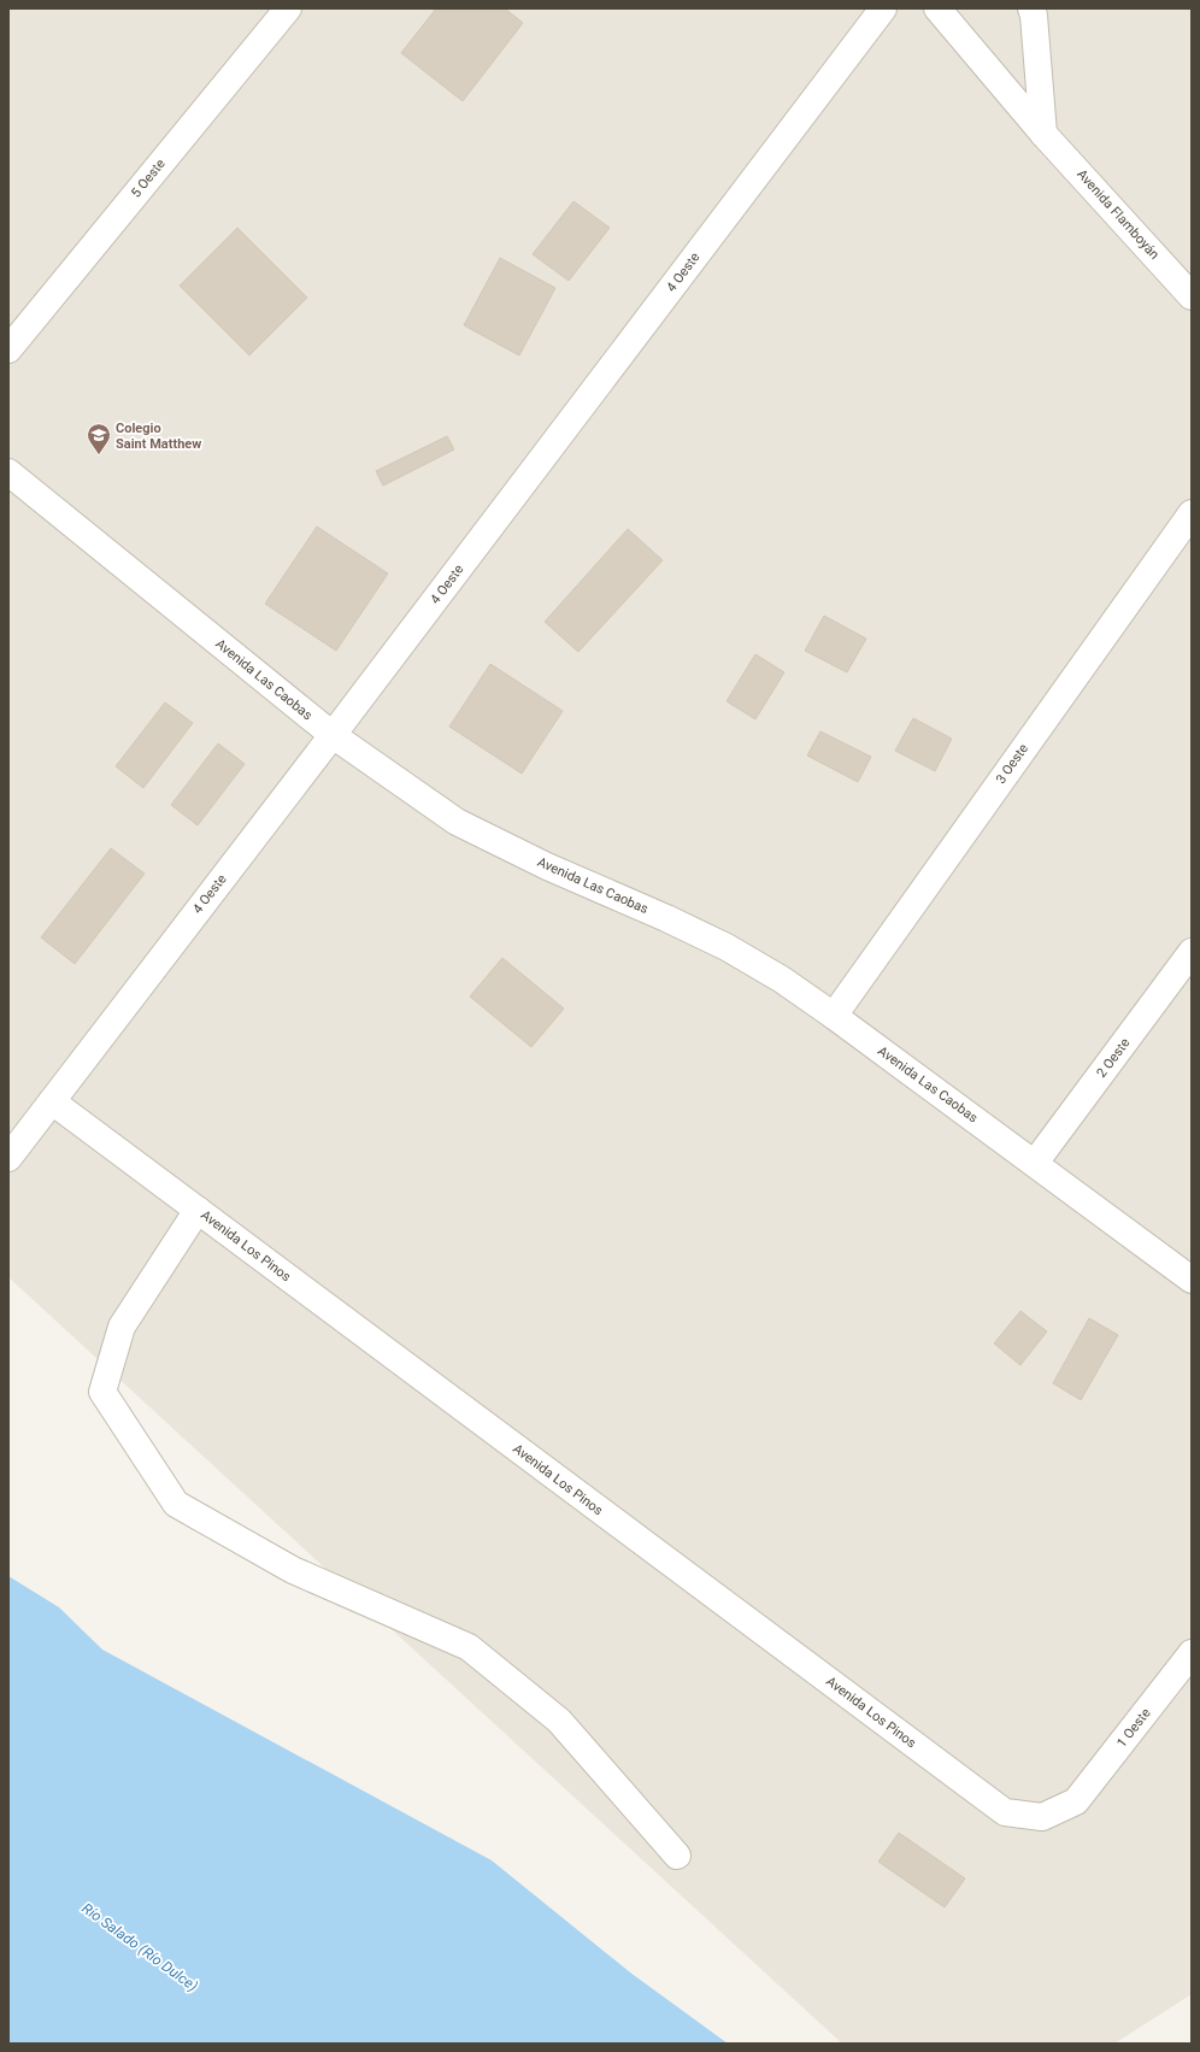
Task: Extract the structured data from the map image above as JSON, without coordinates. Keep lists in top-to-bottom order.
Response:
{
  "streets": {
    "street": [
      "5 Oeste",
      "Avenida Flamboyán",
      "4 Oeste",
      "Avenida Las Caobas",
      "3 Oeste",
      "2 Oeste",
      "Avenida Los Pinos",
      "1 Oeste"
    ]
  },
  "crossings": [
    ["4 Oeste", "Avenida Las Caobas"],
    ["4 Oeste", "Avenida Los Pinos"],
    ["Avenida Las Caobas", "3 Oeste"],
    ["Avenida Las Caobas", "2 Oeste"],
    ["Avenida Los Pinos", "1 Oeste"]
  ],
  "water": ["Río Salado (Río Dulce)"],
  "places": {
    "school or university": ["Colegio Saint Matthew"]
  }
}
